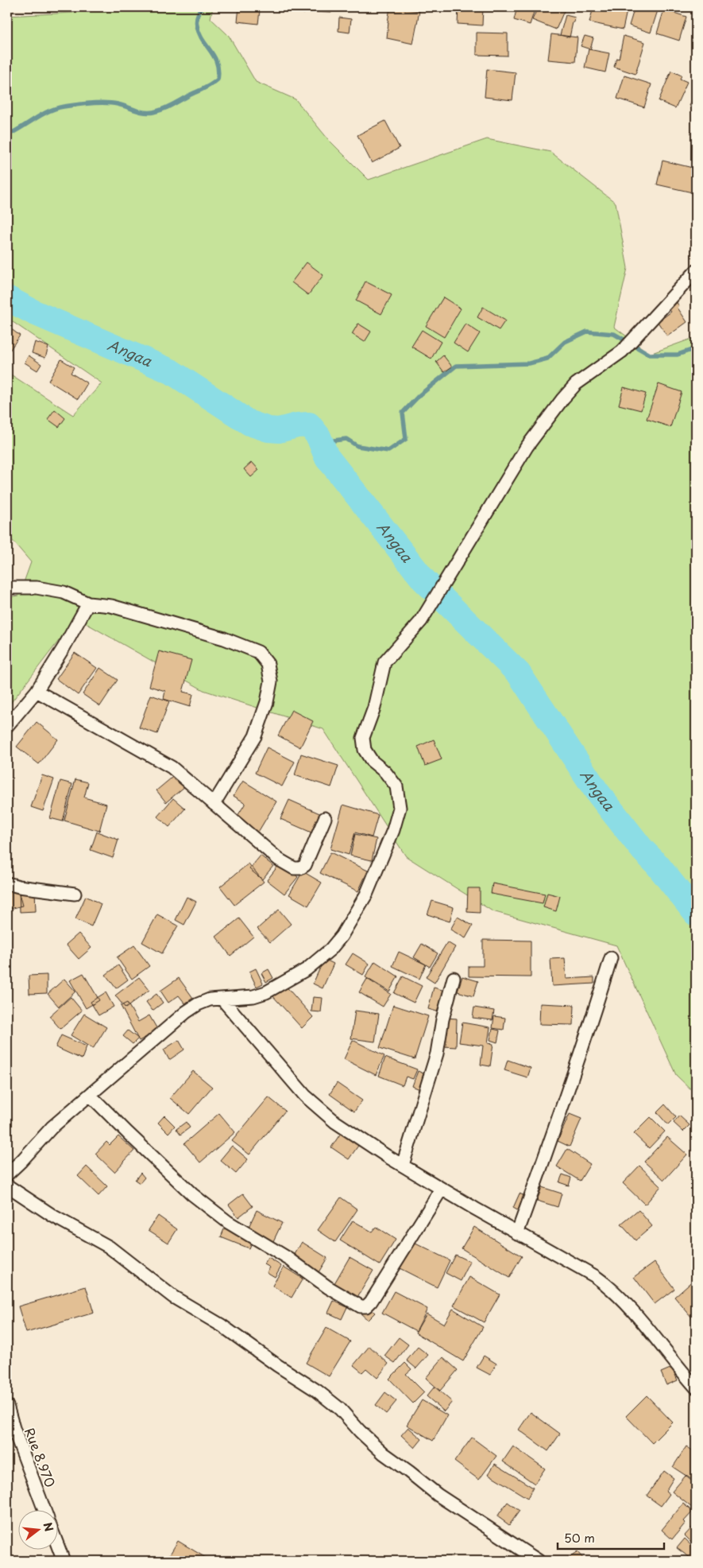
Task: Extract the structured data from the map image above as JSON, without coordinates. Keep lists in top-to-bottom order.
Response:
{
  "streets": {
    "street": ["Rue 8.970"]
  },
  "water": ["Angaa"],
  "scale_bar": "50 m",
  "north": "right"
}
